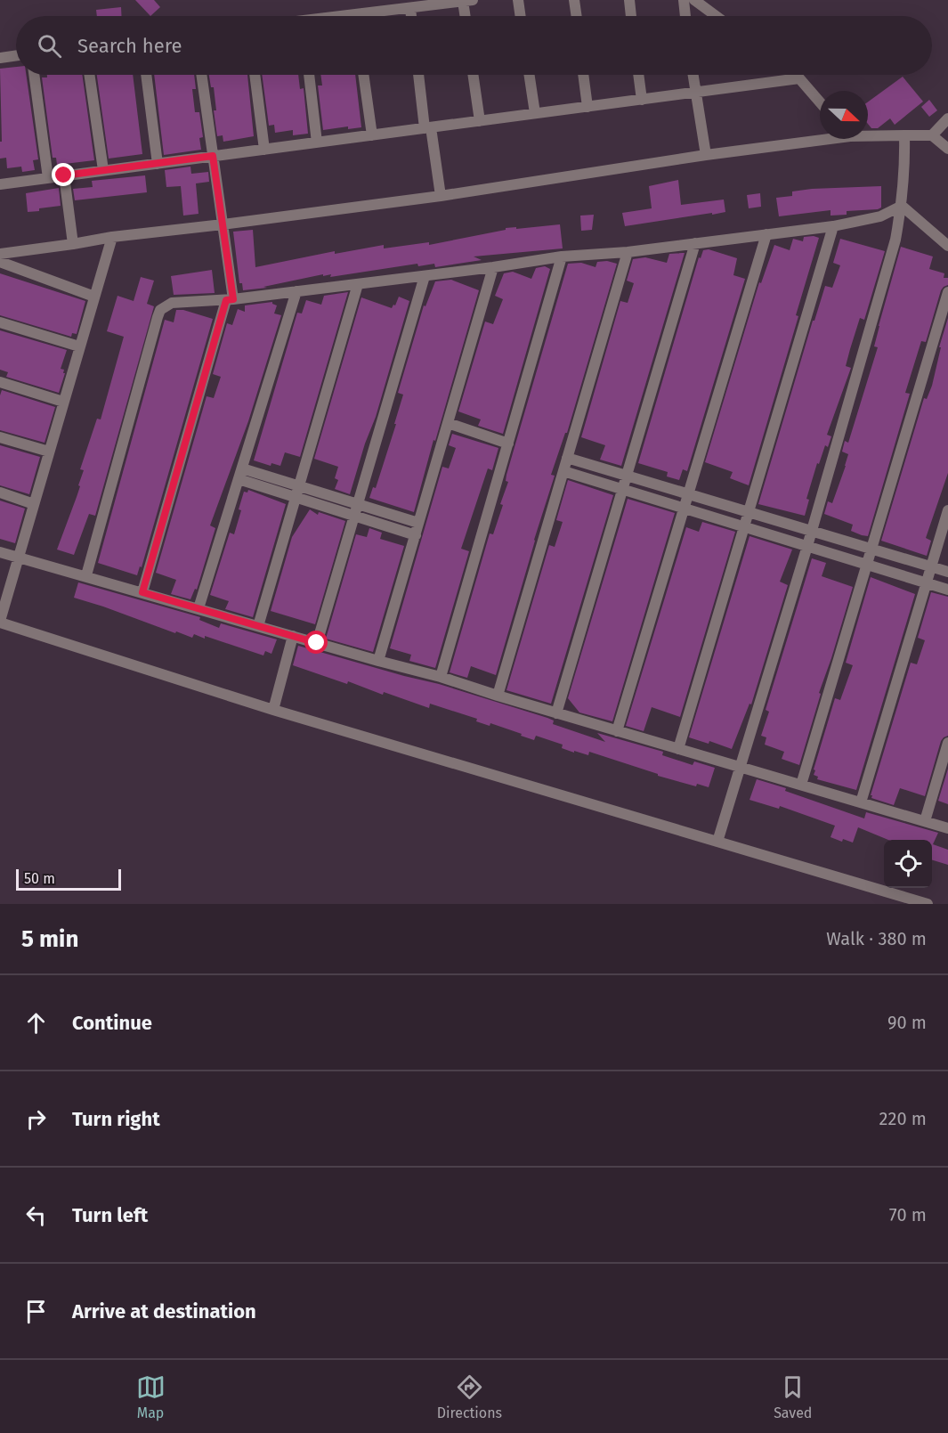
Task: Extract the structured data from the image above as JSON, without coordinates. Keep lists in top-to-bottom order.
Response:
{
  "scale_bar": "50 m",
  "north": "right",
  "page": {
    "search": "Search here",
    "scale": "50 m",
    "heading": ["5 min", "Walk · 380 m"],
    "list": [
      ["Continue", "90 m"],
      ["Turn right", "220 m"],
      ["Turn left", "70 m"],
      "Arrive at destination"
    ],
    "nav": ["Map", "Directions", "Saved"]
  }
}
